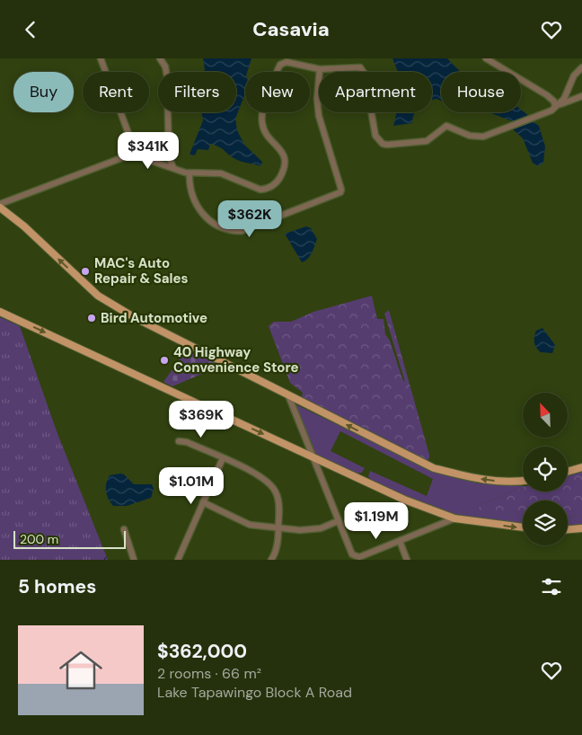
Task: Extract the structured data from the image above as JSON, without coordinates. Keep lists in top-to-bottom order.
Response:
{
  "places": ["MAC's Auto Repair & Sales", "Bird Automotive", "40 Highway Convenience Store"],
  "scale_bar": "200 m",
  "north": "top left",
  "page": {
    "header": "Casavia",
    "chip": [
      "Buy",
      "Rent",
      "Filters",
      "New",
      "Apartment",
      "House"
    ],
    "price": [
      "$341K",
      "$362K",
      "$369K",
      "$1.01M",
      "$1.19M"
    ],
    "scale": "200 m",
    "heading": "5 homes",
    "list": [
      {
        "name": "$362,000",
        "note": "2 rooms · 66 m² · Lake Tapawingo Block A Road"
      }
    ]
  }
}
